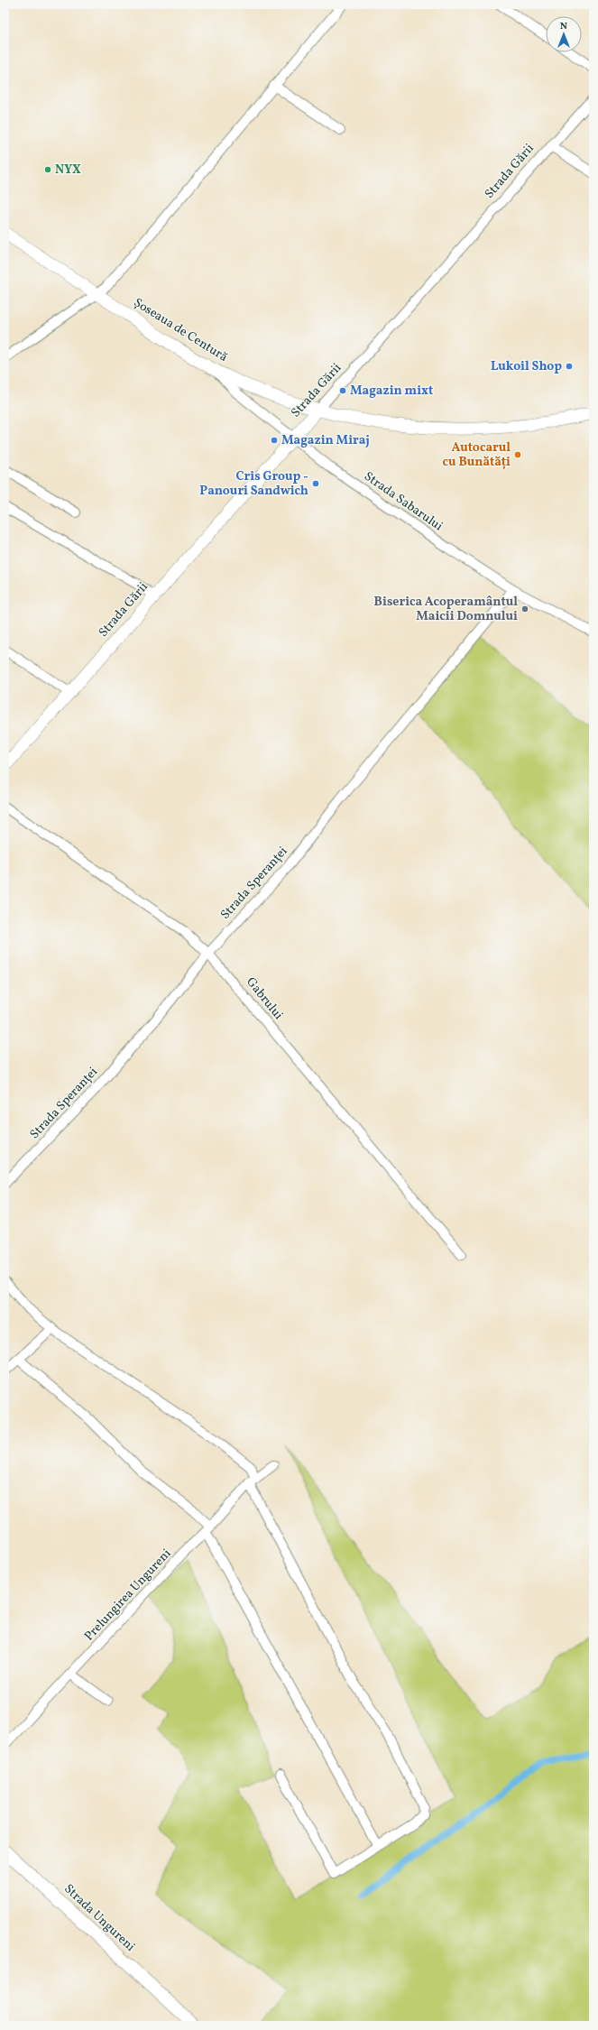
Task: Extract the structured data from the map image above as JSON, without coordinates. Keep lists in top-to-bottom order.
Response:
{
  "streets": {
    "main road": ["Strada Gării", "Șoseaua de Centură", "Strada Ungureni"],
    "street": [
      "Strada Sabarului",
      "Strada Speranței",
      "Gabrului",
      "Prelungirea Ungureni"
    ]
  },
  "crossings": [
    ["Strada Gării", "Șoseaua de Centură"],
    ["Strada Gării", "Strada Sabarului"],
    ["Șoseaua de Centură", "Strada Sabarului"],
    ["Strada Sabarului", "Strada Speranței"],
    ["Strada Speranței", "Gabrului"]
  ],
  "places": [
    "NYX",
    "Lukoil Shop",
    "Magazin mixt",
    "Magazin Miraj",
    "Autocarul cu Bunătăți",
    "Cris Group - Panouri Sandwich",
    "Biserica Acoperamântul Maicii Domnului"
  ],
  "north": "top"
}
